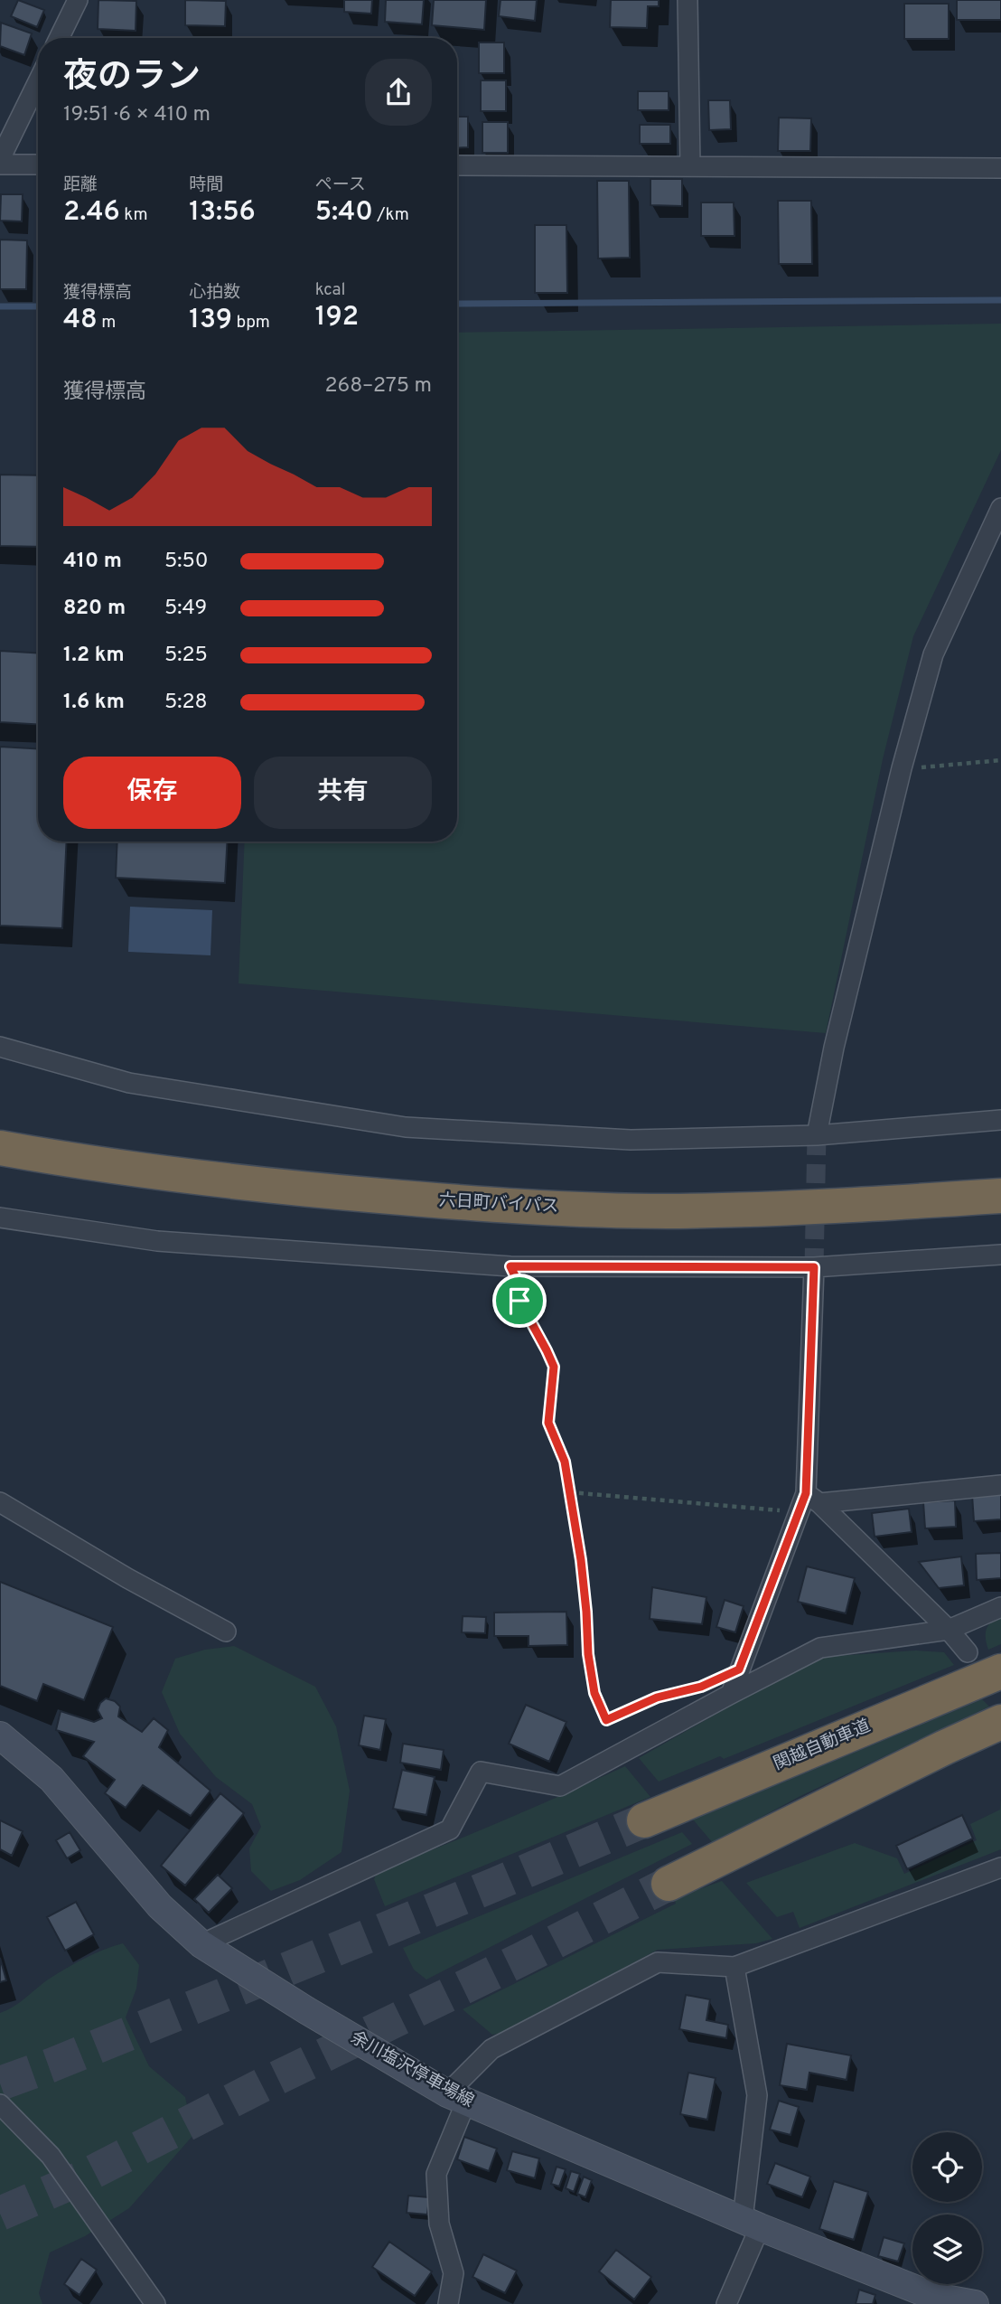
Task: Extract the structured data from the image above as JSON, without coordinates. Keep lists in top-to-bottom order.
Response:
{
  "streets": {
    "highway": ["六日町バイパス", "関越自動車道"],
    "main road": ["余川塩沢停車場線"]
  },
  "page": {
    "heading": ["夜のラン", "19:51 · 6 × 410 m"],
    "stats": [
      ["距離", "2.46 km"],
      ["時間", "13:56"],
      ["ペース", "5:40 /km"],
      ["獲得標高", "48 m"],
      ["心拍数", "139 bpm"],
      ["kcal", "192"]
    ],
    "chart": ["獲得標高", "268–275 m"],
    "list": [
      {
        "name": "410 m",
        "note": "5:50"
      },
      {
        "name": "820 m",
        "note": "5:49"
      },
      {
        "name": "1.2 km",
        "note": "5:25"
      },
      {
        "name": "1.6 km",
        "note": "5:28"
      }
    ],
    "buttons": ["保存", "共有"]
  }
}
